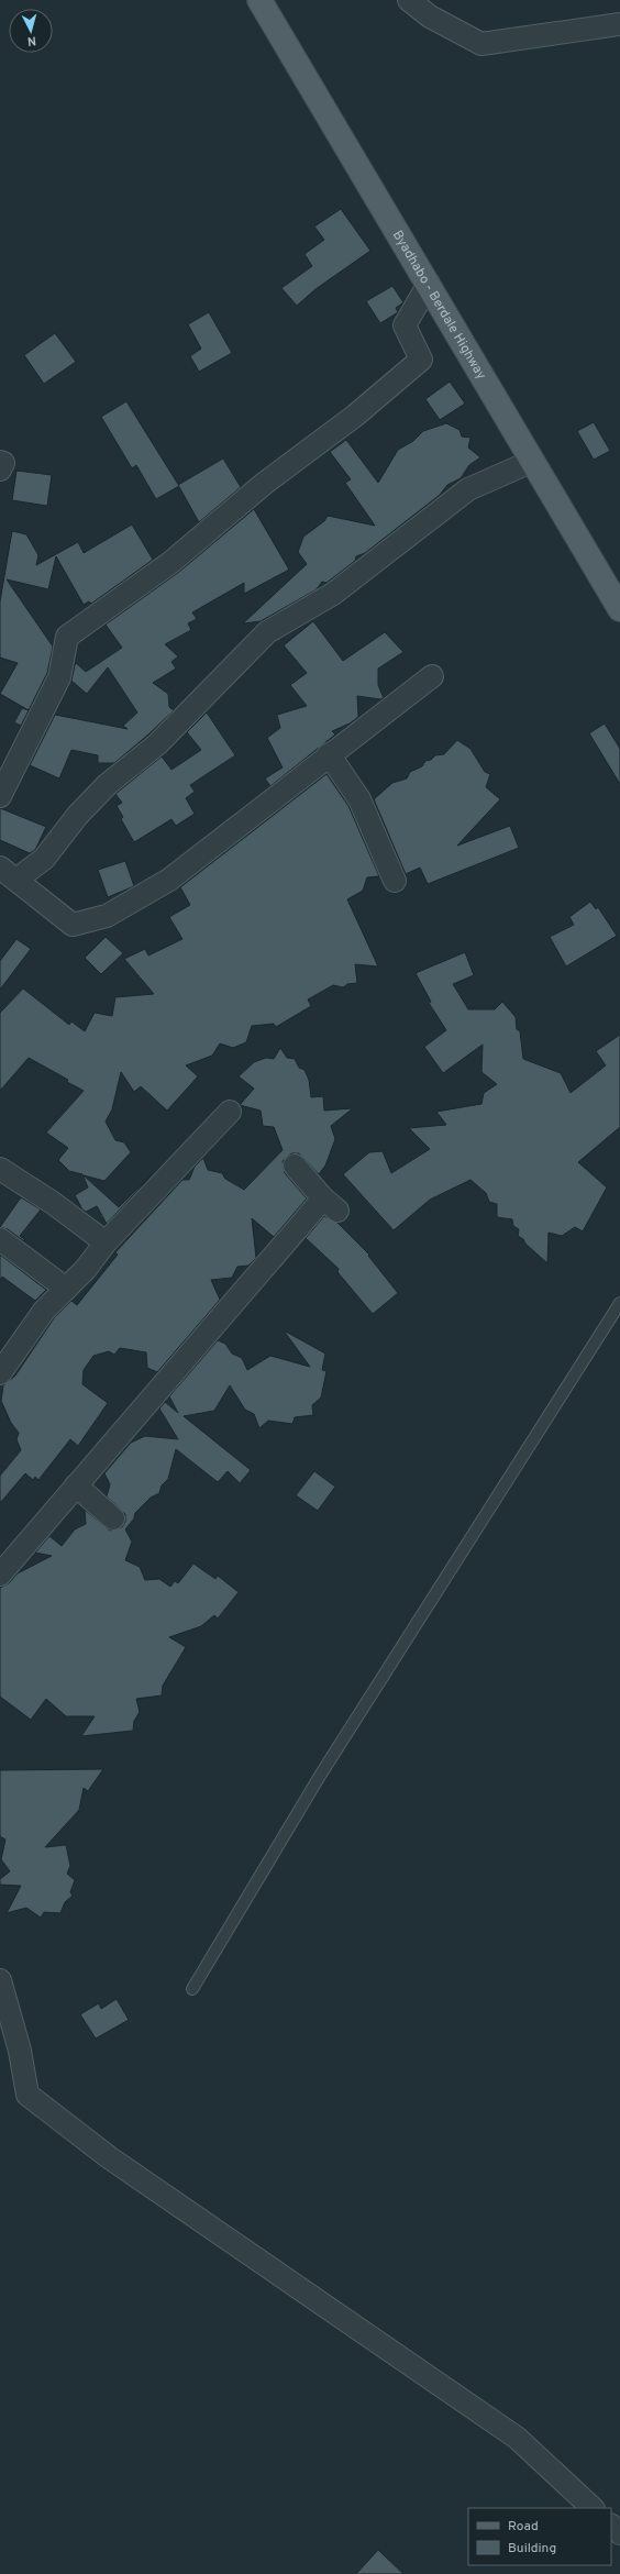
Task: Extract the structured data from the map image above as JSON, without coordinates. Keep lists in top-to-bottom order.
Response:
{
  "streets": {
    "main road": ["Byadhabo - Berdale Highway"]
  },
  "legend": ["Road", "Building"],
  "north": "bottom"
}
